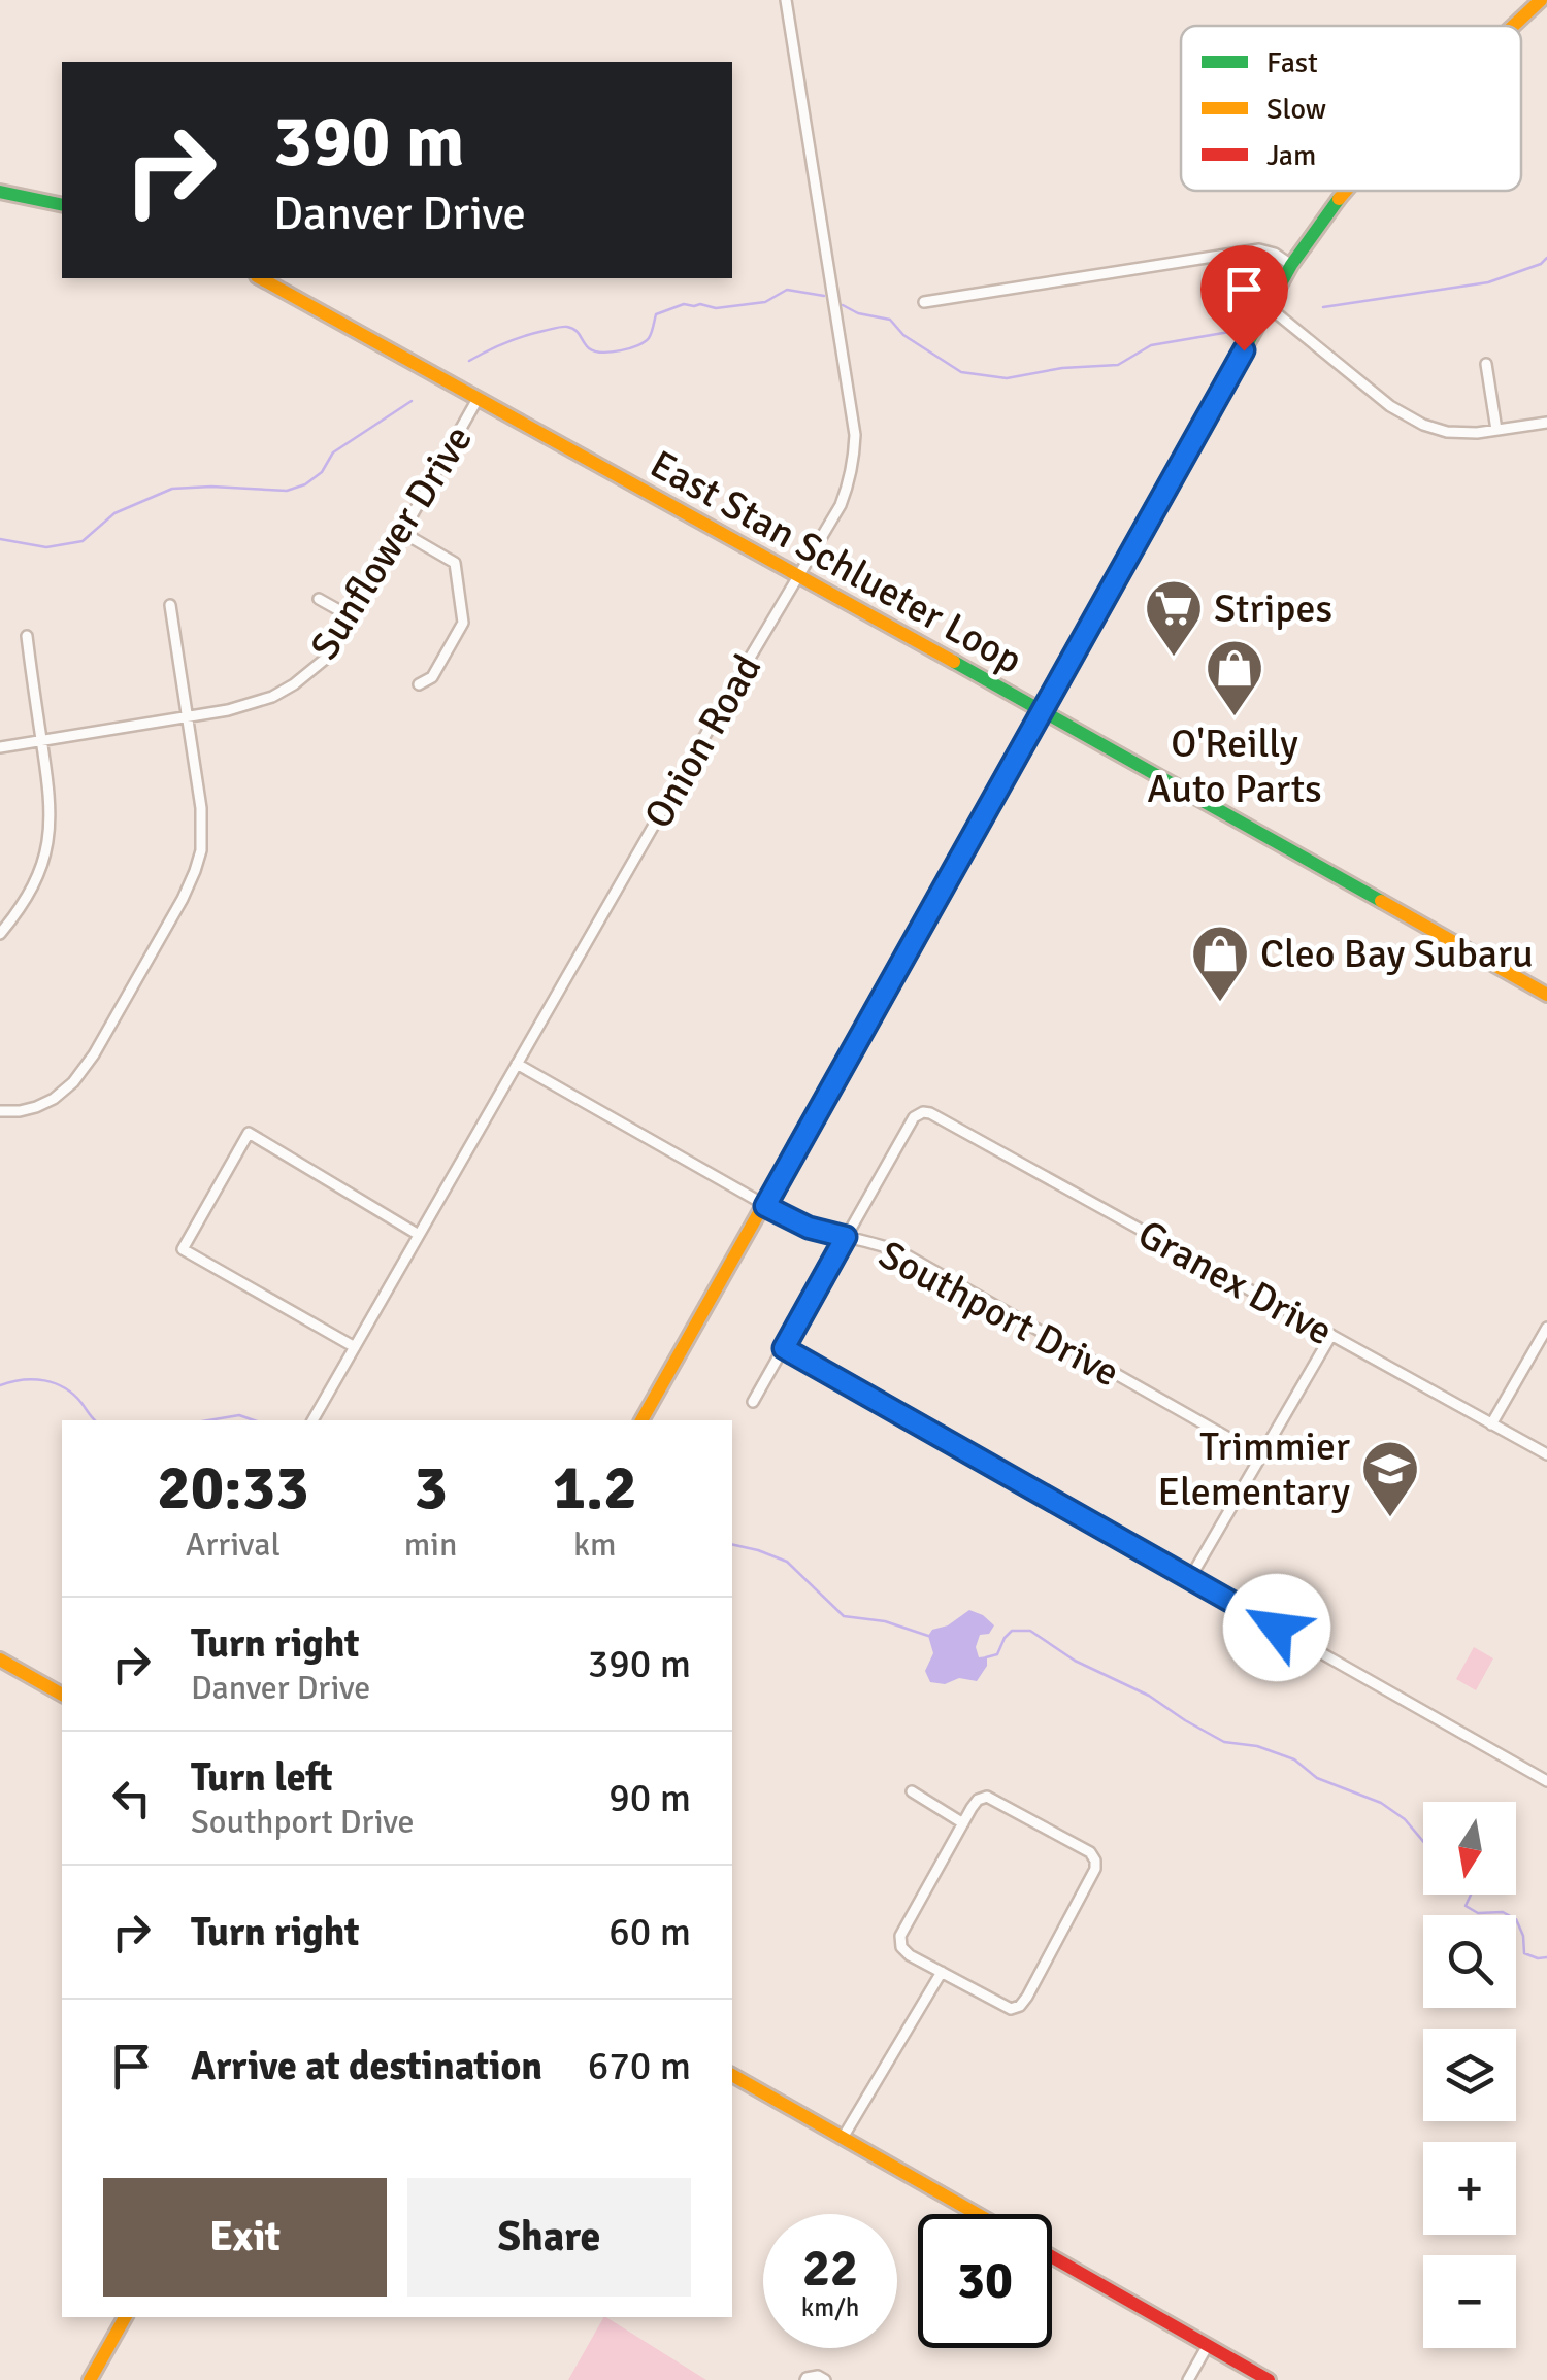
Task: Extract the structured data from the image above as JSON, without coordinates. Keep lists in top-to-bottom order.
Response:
{
  "streets": {
    "main road": ["East Stan Schlueter Loop"],
    "street": [
      "Sunflower Drive",
      "Onion Road",
      "Granex Drive",
      "Southport Drive"
    ]
  },
  "crossings": [
    ["Sunflower Drive", "East Stan Schlueter Loop"],
    ["East Stan Schlueter Loop", "Onion Road"],
    ["Onion Road", "Southport Drive"],
    ["Granex Drive", "Southport Drive"]
  ],
  "places": {
    "supermarket": ["Stripes"],
    "shop": ["O'Reilly Auto Parts", "Cleo Bay Subaru"],
    "school or university": ["Trimmier Elementary"]
  },
  "legend": ["Fast", "Slow", "Jam"],
  "north": "bottom",
  "page": {
    "turn": ["390 m", "Danver Drive"],
    "eta": [
      "20:33",
      "Arrival",
      "3",
      "min",
      "1.2",
      "km"
    ],
    "list": [
      {
        "name": "Turn right",
        "note": "Danver Drive",
        "value": "390 m"
      },
      {
        "name": "Turn left",
        "note": "Southport Drive",
        "value": "90 m"
      },
      {
        "name": "Turn right",
        "value": "60 m"
      },
      {
        "name": "Arrive at destination",
        "value": "670 m"
      }
    ],
    "map_buttons": ["+", "−"],
    "buttons": ["Exit", "Share"],
    "speed": "22 km/h",
    "limit": "30"
  }
}
